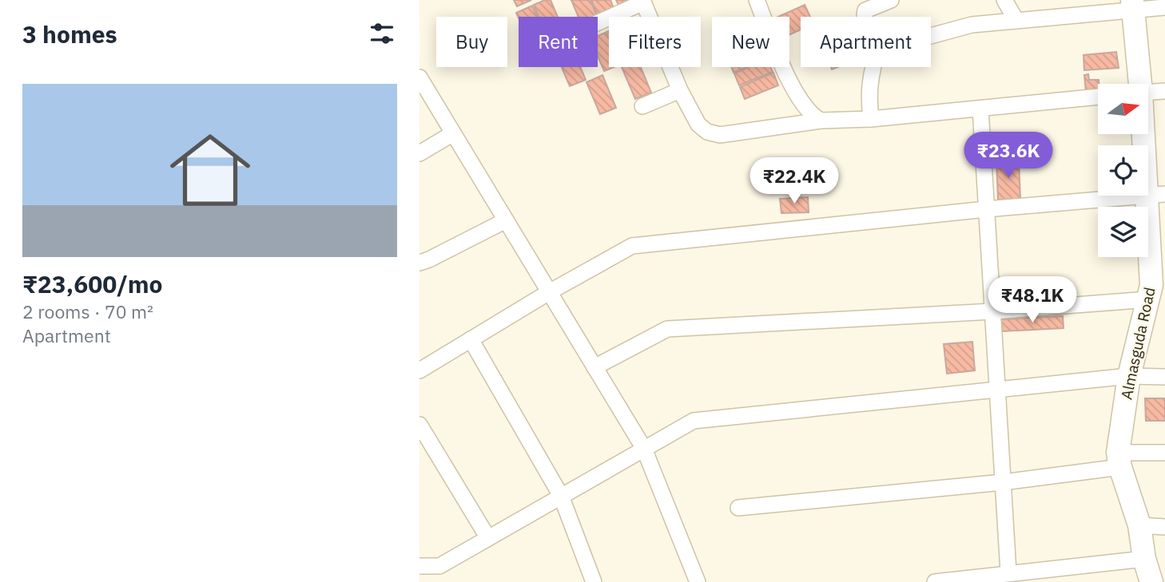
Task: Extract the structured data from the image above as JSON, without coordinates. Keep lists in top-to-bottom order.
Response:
{
  "streets": {
    "street": ["Almasguda Road"]
  },
  "north": "right",
  "page": {
    "heading": "3 homes",
    "chip": [
      "Buy",
      "Rent",
      "Filters",
      "New",
      "Apartment"
    ],
    "list": [
      {
        "name": "₹23,600/mo",
        "note": "2 rooms · 70 m² · Apartment"
      }
    ],
    "price": ["₹23.6K", "₹22.4K", "₹48.1K"]
  }
}
